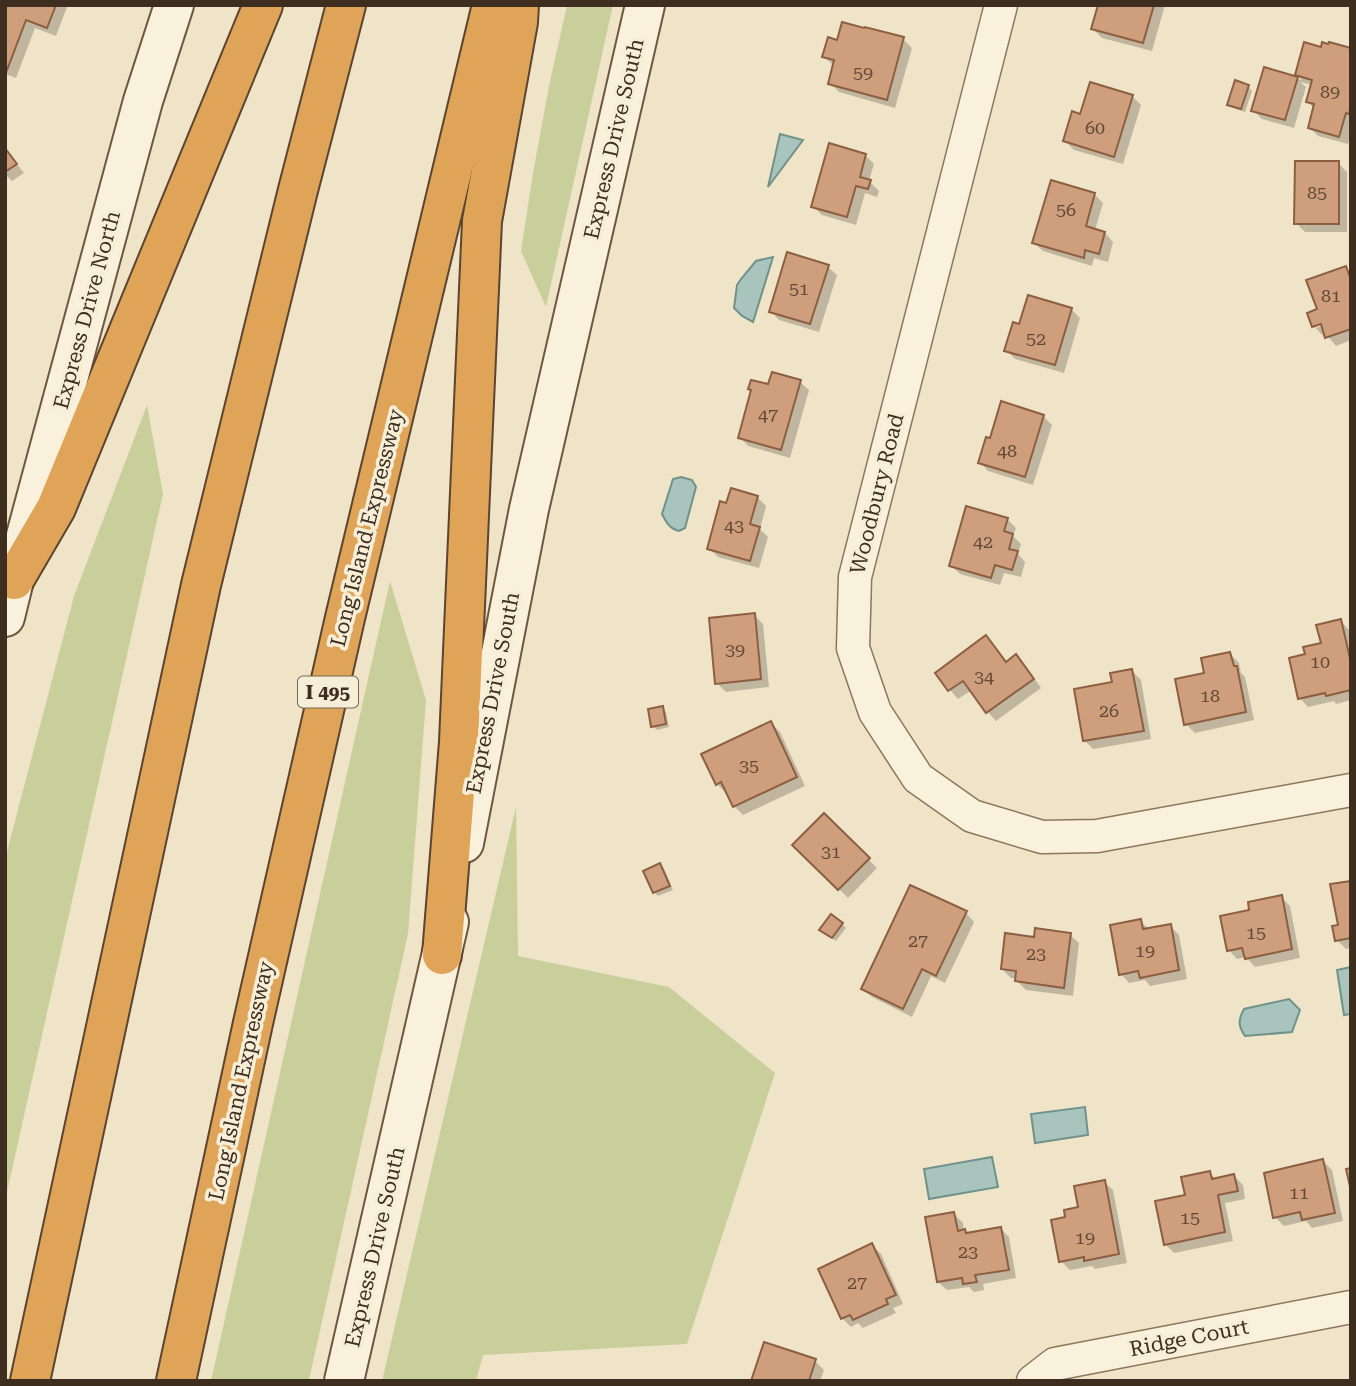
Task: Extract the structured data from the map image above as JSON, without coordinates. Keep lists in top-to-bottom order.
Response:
{
  "streets": {
    "highway": ["Long Island Expressway", "I 495"],
    "main road": ["Express Drive South", "Express Drive North"],
    "street": ["Woodbury Road", "Ridge Court"]
  },
  "house_numbers": [
    "59",
    "89",
    "60",
    "85",
    "56",
    "51",
    "81",
    "52",
    "47",
    "48",
    "43",
    "42",
    "39",
    "10",
    "34",
    "18",
    "26",
    "35",
    "31",
    "15",
    "27",
    "19",
    "23",
    "11",
    "15",
    "19",
    "23",
    "27"
  ]
}
